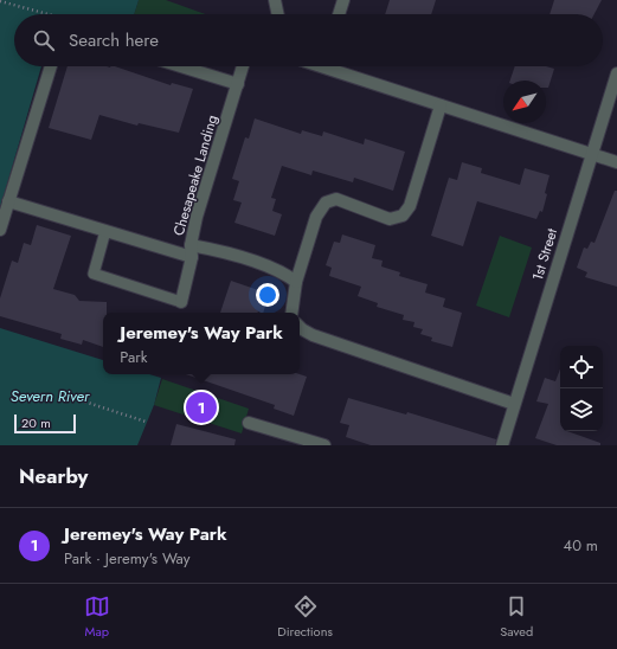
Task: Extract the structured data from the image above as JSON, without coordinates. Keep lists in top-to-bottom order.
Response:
{
  "streets": {
    "street": ["Chesapeake Landing", "1st Street"]
  },
  "water": ["Severn River"],
  "scale_bar": "20 m",
  "north": "bottom left",
  "page": {
    "search": "Search here",
    "popup": ["Jeremey's Way Park", "Park"],
    "pins": "1",
    "scale": "20 m",
    "heading": "Nearby",
    "list": [
      {
        "mark": "1",
        "name": "Jeremey's Way Park",
        "note": "Park · Jeremy's Way",
        "value": "40 m"
      }
    ],
    "nav": ["Map", "Directions", "Saved"]
  }
}
